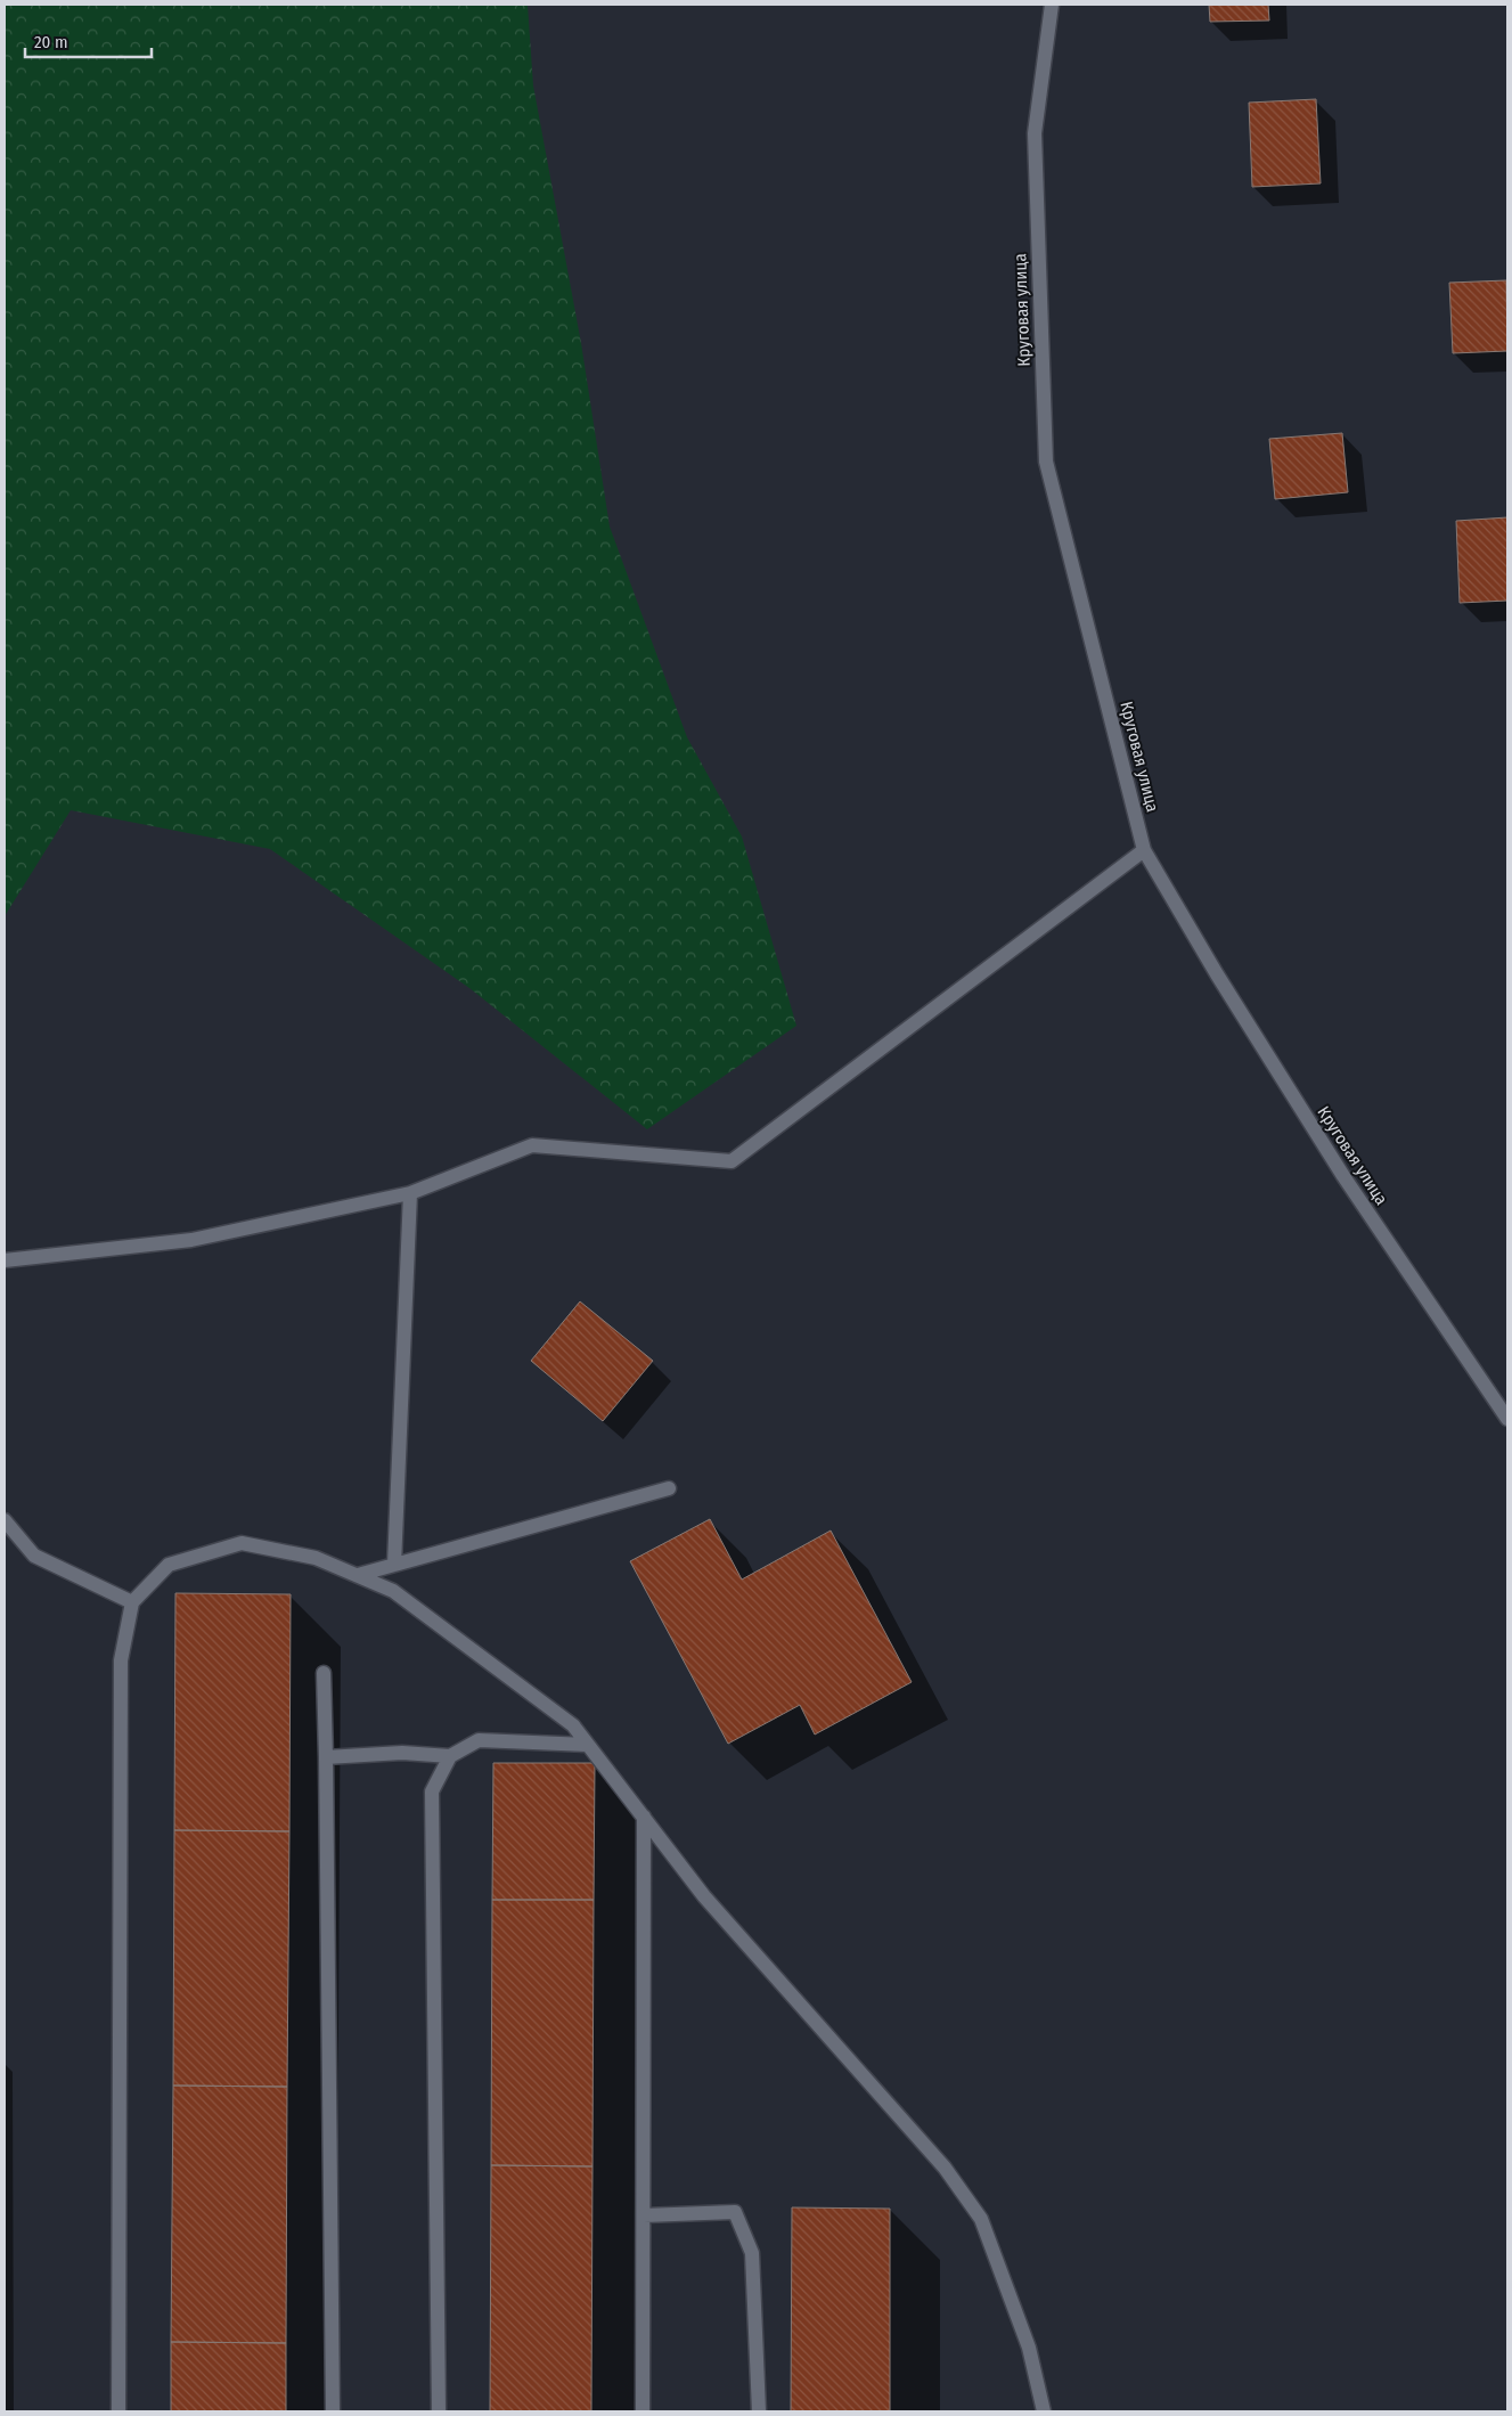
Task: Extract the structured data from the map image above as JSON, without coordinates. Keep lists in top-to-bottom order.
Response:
{
  "streets": {
    "lane": ["Круговая улица"]
  },
  "scale_bar": "20 m"
}
